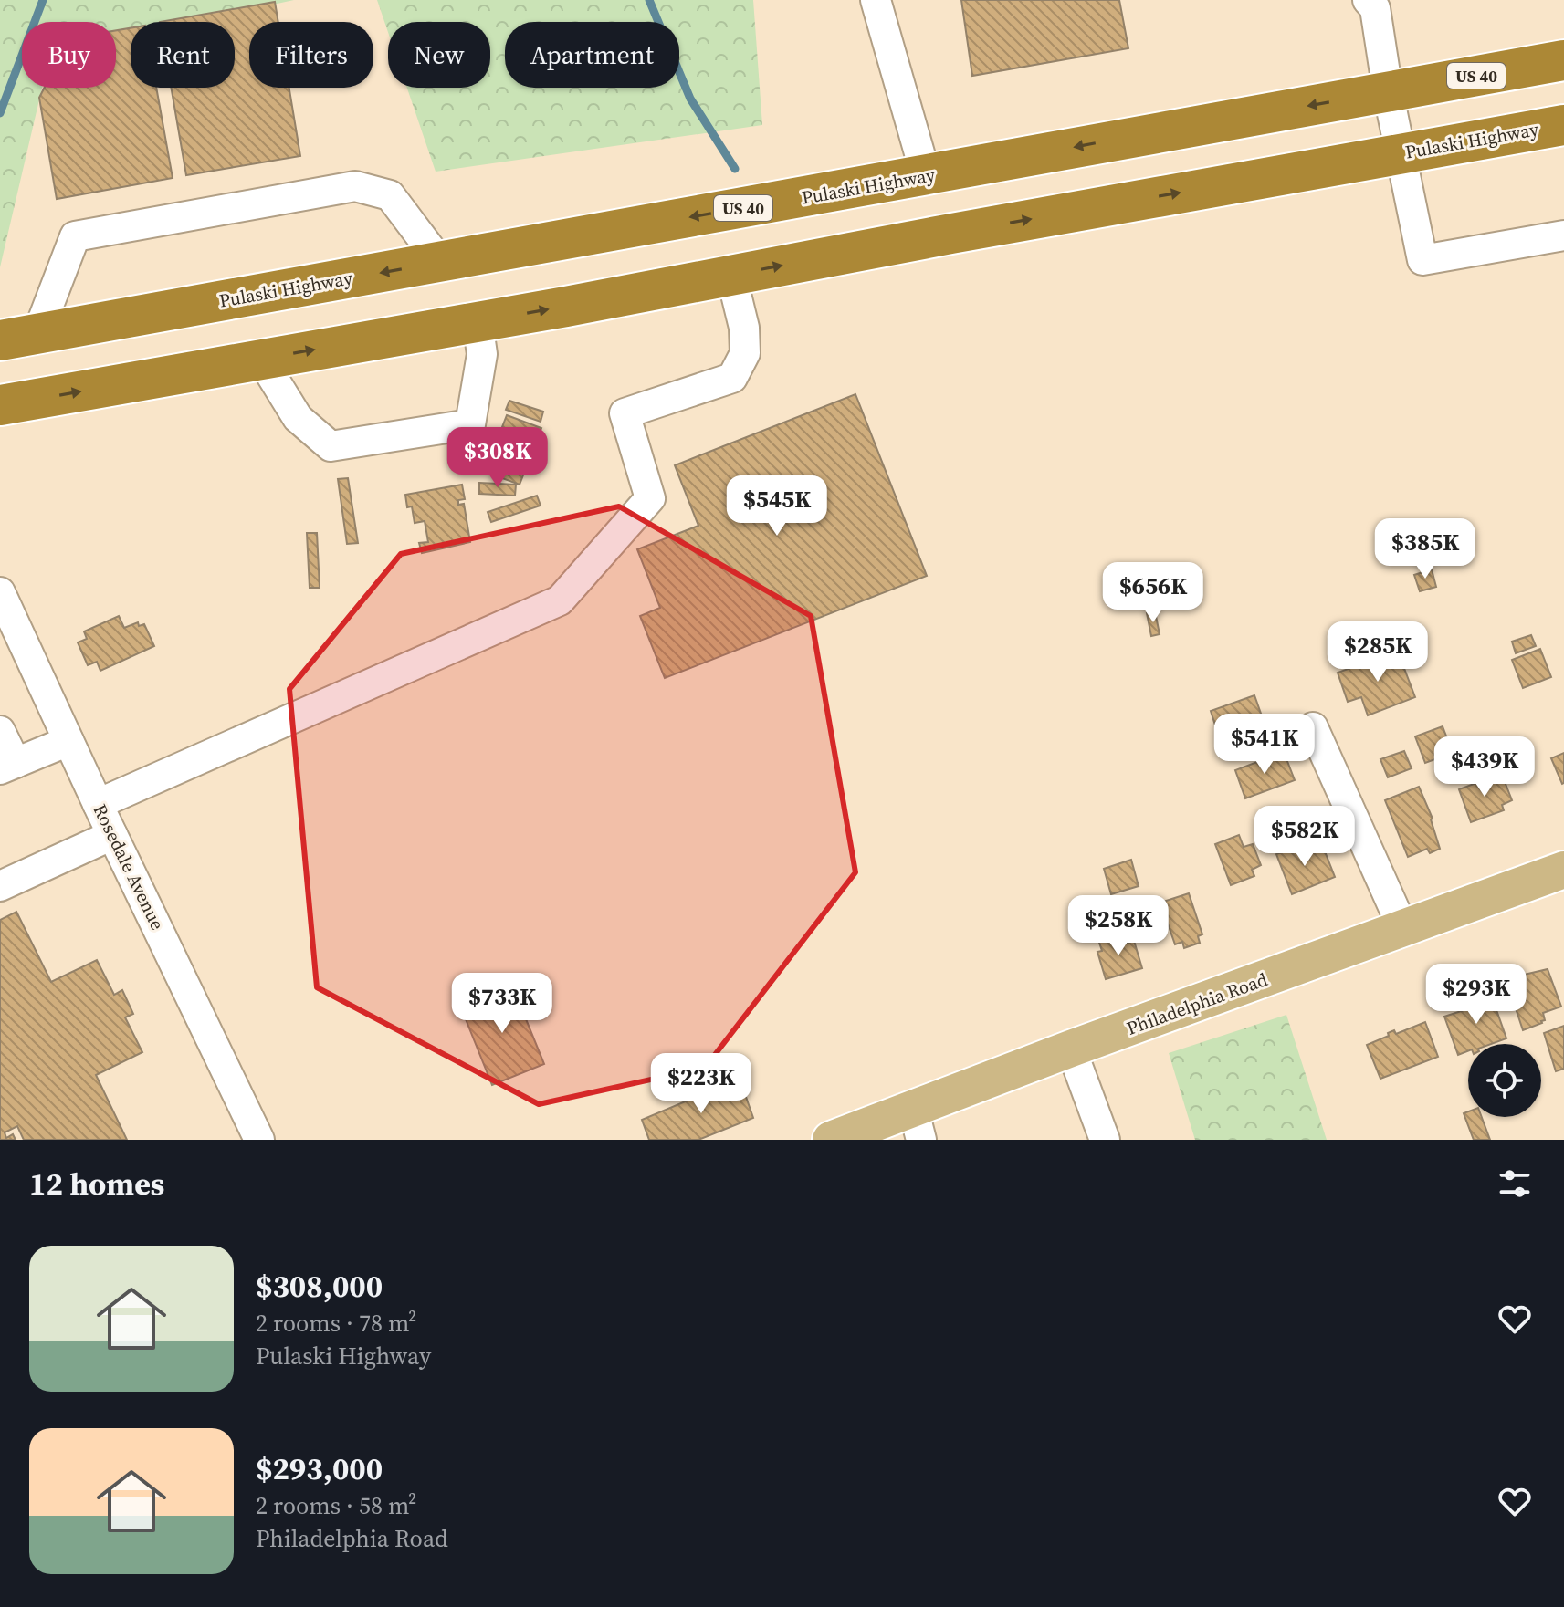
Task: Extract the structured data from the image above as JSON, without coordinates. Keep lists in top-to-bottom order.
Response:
{
  "streets": {
    "highway": ["US 40", "Pulaski Highway"],
    "main road": ["Philadelphia Road"],
    "street": ["Rosedale Avenue"]
  },
  "page": {
    "chip": [
      "Buy",
      "Rent",
      "Filters",
      "New",
      "Apartment"
    ],
    "price": [
      "$308K",
      "$545K",
      "$385K",
      "$656K",
      "$285K",
      "$541K",
      "$439K",
      "$582K",
      "$258K",
      "$293K",
      "$733K",
      "$223K"
    ],
    "heading": "12 homes",
    "list": [
      {
        "name": "$308,000",
        "note": "2 rooms · 78 m² · Pulaski Highway"
      },
      {
        "name": "$293,000",
        "note": "2 rooms · 58 m² · Philadelphia Road"
      }
    ]
  }
}
